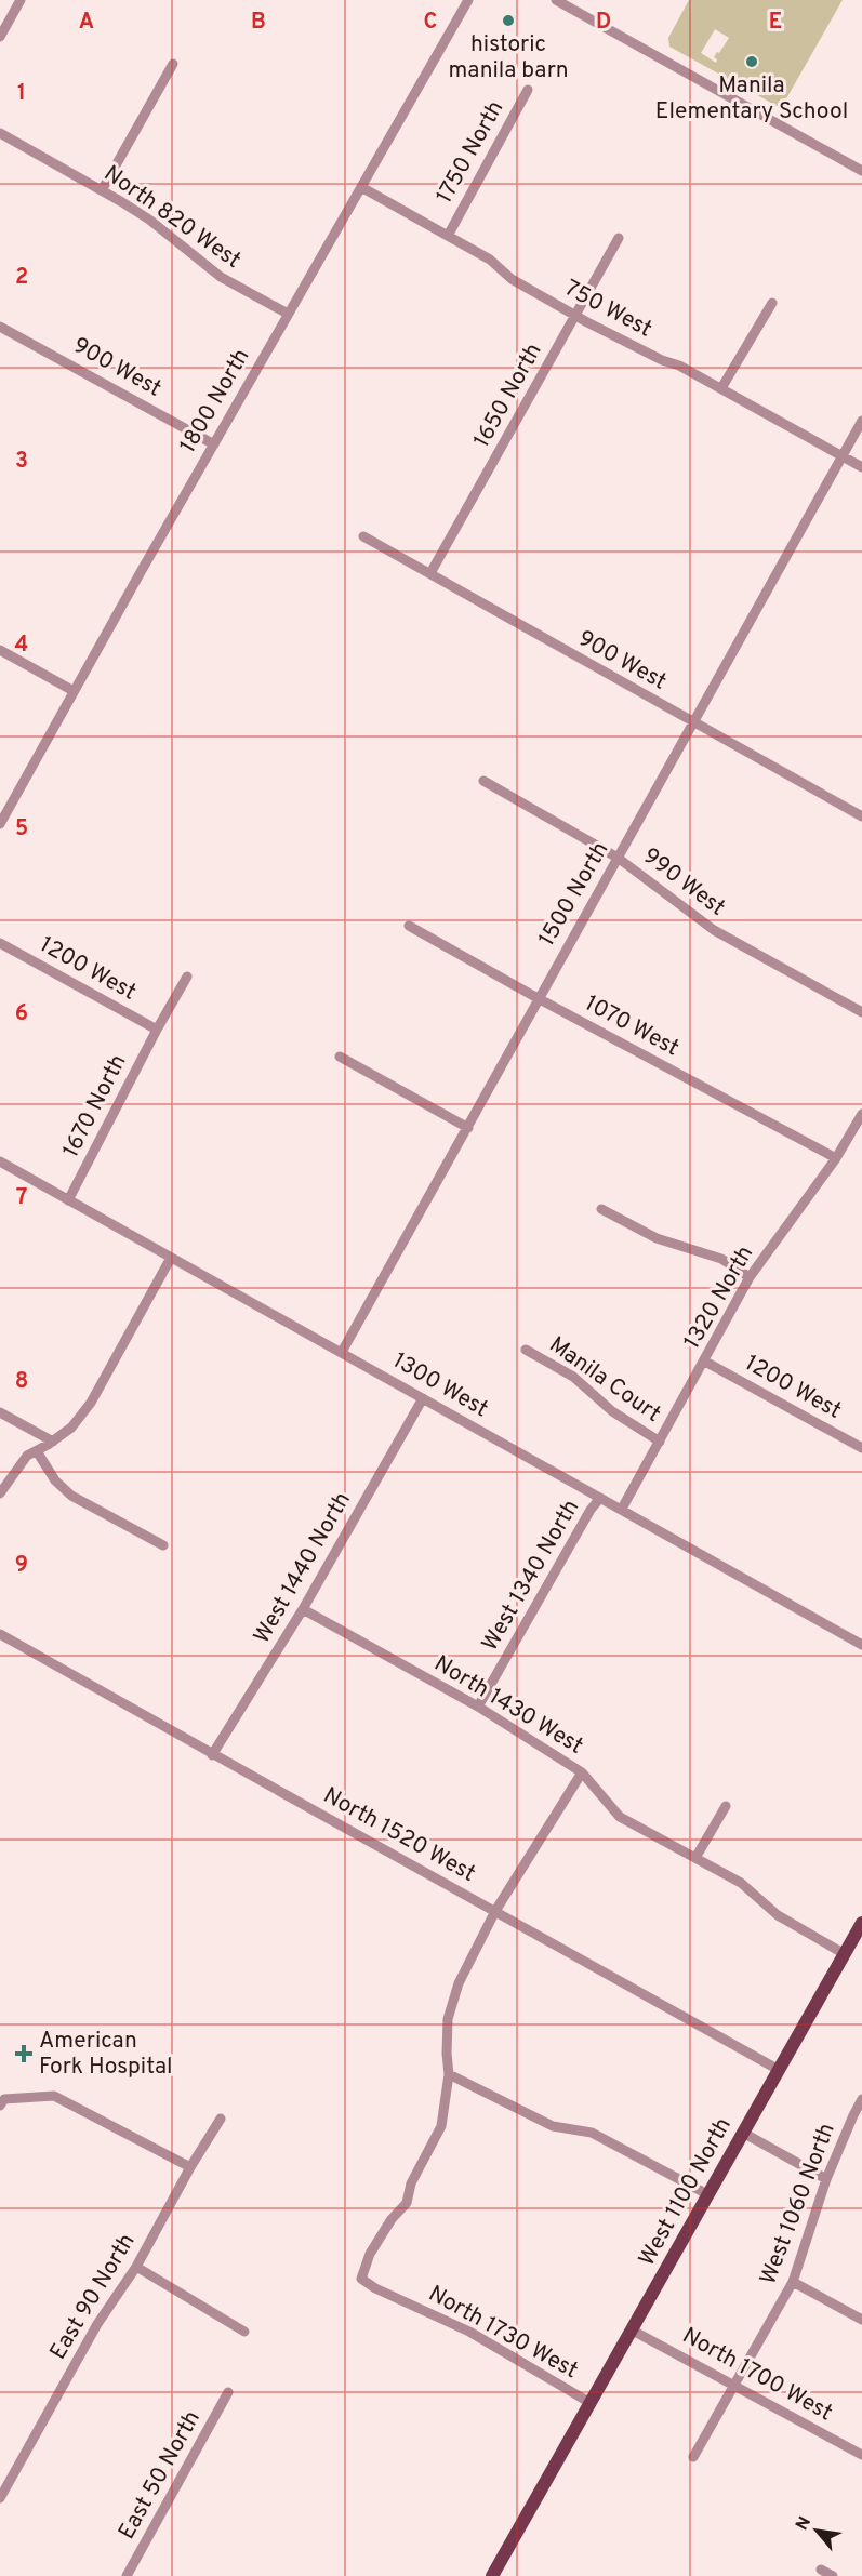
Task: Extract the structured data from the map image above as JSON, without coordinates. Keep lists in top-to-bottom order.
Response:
{
  "streets": {
    "main road": ["West 1100 North"],
    "street": [
      "1750 North",
      "North 820 West",
      "750 West",
      "900 West",
      "1650 North",
      "1800 North",
      "990 West",
      "1500 North",
      "1200 West",
      "1070 West",
      "1670 North",
      "1320 North",
      "Manila Court",
      "1300 West",
      "West 1440 North",
      "West 1340 North",
      "North 1430 West",
      "North 1520 West",
      "West 1060 North",
      "East 90 North",
      "North 1730 West",
      "North 1700 West",
      "East 50 North"
    ]
  },
  "crossings": [
    ["1750 North", "750 West"],
    ["North 820 West", "1800 North"],
    ["750 West", "1650 North"],
    ["750 West", "1800 North"],
    ["750 West", "1500 North"],
    ["900 West", "1650 North"],
    ["900 West", "1800 North"],
    ["900 West", "1500 North"],
    ["990 West", "1500 North"],
    ["1500 North", "1070 West"],
    ["1500 North", "1300 West"],
    ["1200 West", "1670 North"],
    ["1200 West", "1320 North"],
    ["1070 West", "1320 North"],
    ["1670 North", "1300 West"],
    ["1320 North", "Manila Court"],
    ["1320 North", "1300 West"],
    ["1300 West", "West 1440 North"],
    ["1300 West", "West 1340 North"],
    ["West 1440 North", "North 1430 West"],
    ["West 1440 North", "North 1520 West"],
    ["West 1340 North", "North 1430 West"],
    ["North 1430 West", "West 1100 North"],
    ["North 1520 West", "West 1100 North"],
    ["West 1100 North", "North 1730 West"],
    ["West 1100 North", "North 1700 West"],
    ["West 1060 North", "North 1700 West"]
  ],
  "places": {
    "other": ["historic manila barn", "Manila Elementary School"],
    "health": ["American Fork Hospital"]
  },
  "north": "top left",
  "grid": {
    "columns": [
      "A",
      "B",
      "C",
      "D",
      "E"
    ],
    "rows": [
      "1",
      "2",
      "3",
      "4",
      "5",
      "6",
      "7",
      "8",
      "9"
    ]
  }
}
